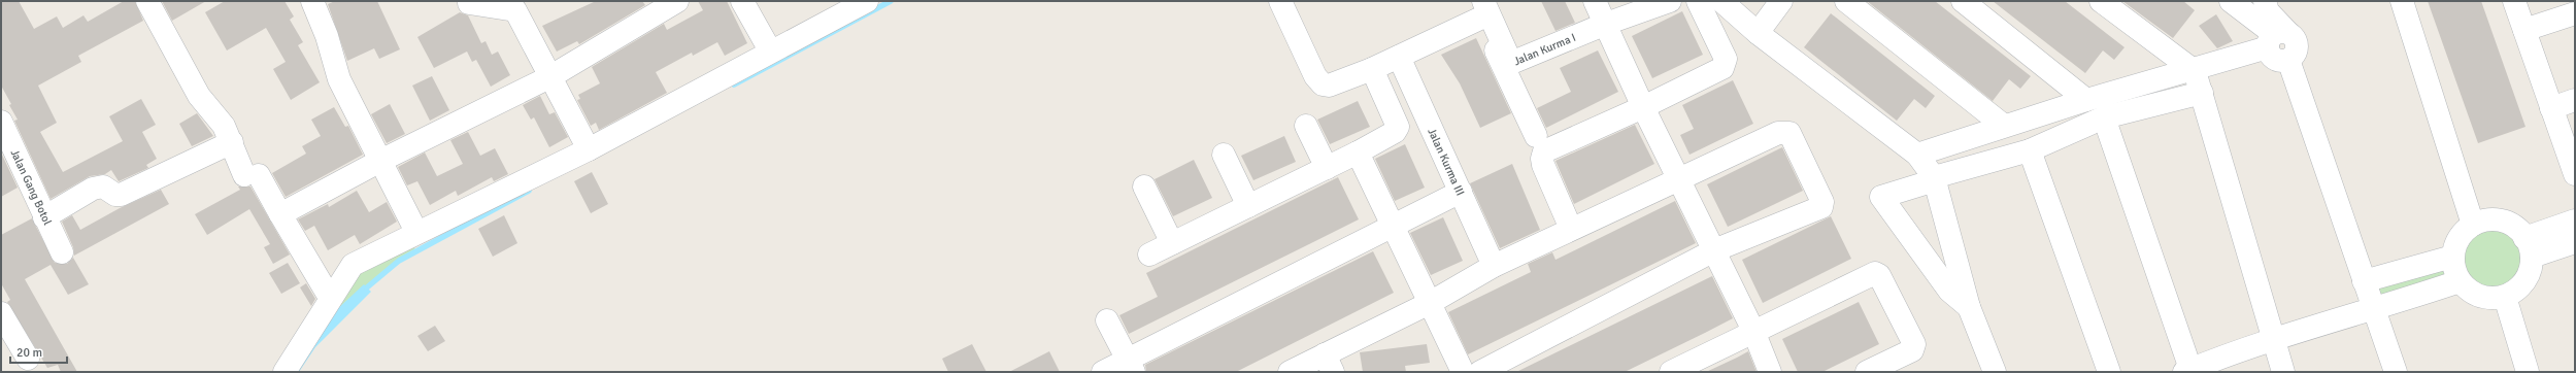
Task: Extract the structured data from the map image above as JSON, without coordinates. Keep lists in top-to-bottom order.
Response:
{
  "streets": {
    "street": ["Jalan Kurma I", "Jalan Kurma III", "Jalan Gang Botol"]
  },
  "scale_bar": "20 m"
}
